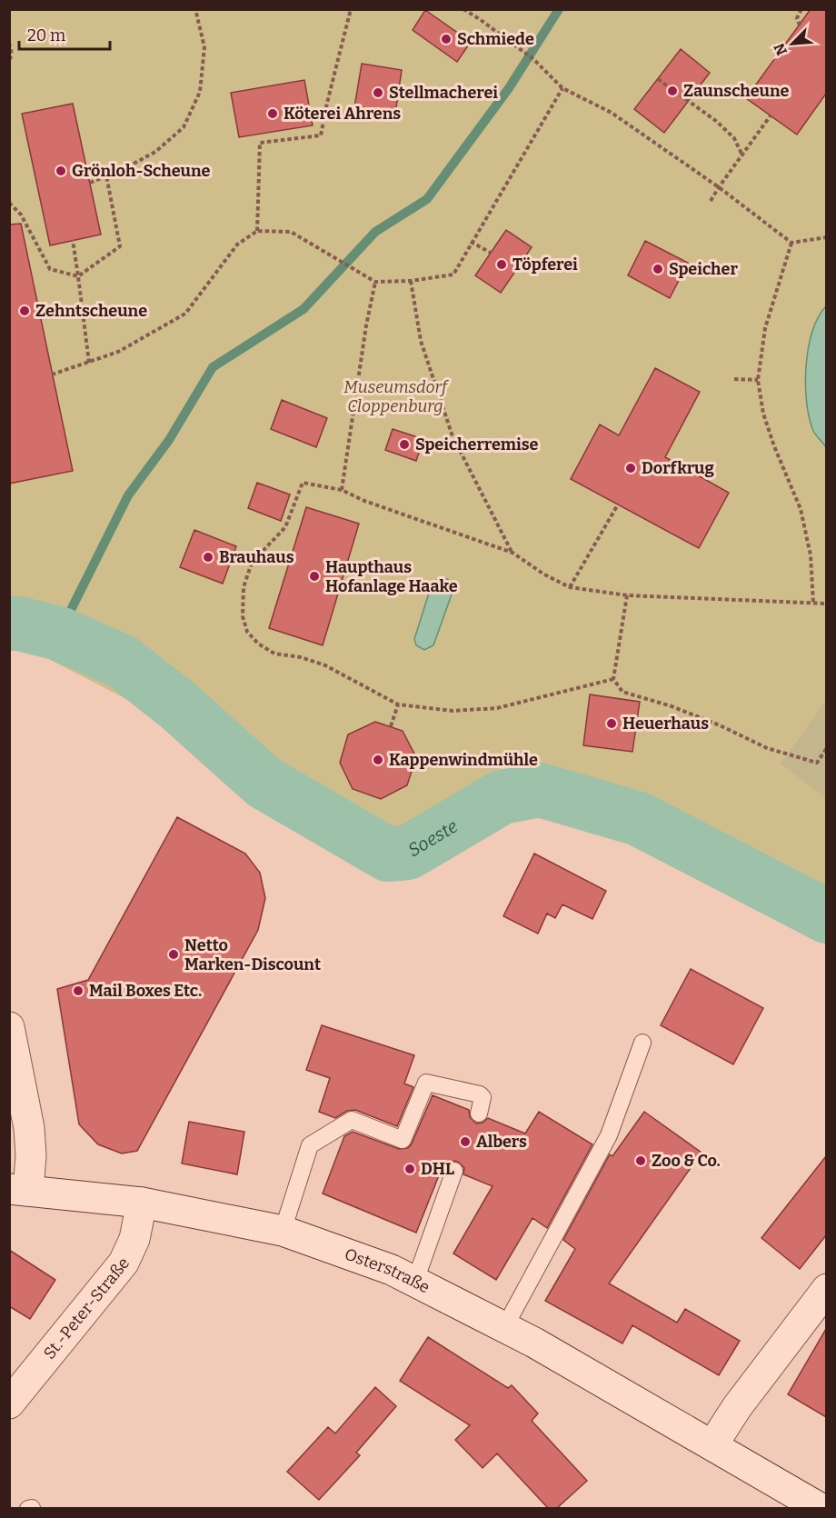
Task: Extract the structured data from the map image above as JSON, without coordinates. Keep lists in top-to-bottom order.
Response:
{
  "streets": {
    "street": ["Osterstraße", "St.-Peter-Straße"]
  },
  "crossings": [
    ["Osterstraße", "St.-Peter-Straße"]
  ],
  "water": ["Soeste"],
  "parks": ["Museumsdorf Cloppenburg"],
  "places": [
    "Schmiede",
    "Zaunscheune",
    "Stellmacherei",
    "Köterei Ahrens",
    "Grönloh-Scheune",
    "Töpferei",
    "Speicher",
    "Zehntscheune",
    "Speicherremise",
    "Dorfkrug",
    "Brauhaus",
    "Haupthaus Hofanlage Haake",
    "Heuerhaus",
    "Kappenwindmühle",
    "Netto Marken-Discount",
    "Mail Boxes Etc.",
    "Albers",
    "Zoo & Co.",
    "DHL"
  ],
  "scale_bar": "20 m",
  "north": "bottom left"
}
